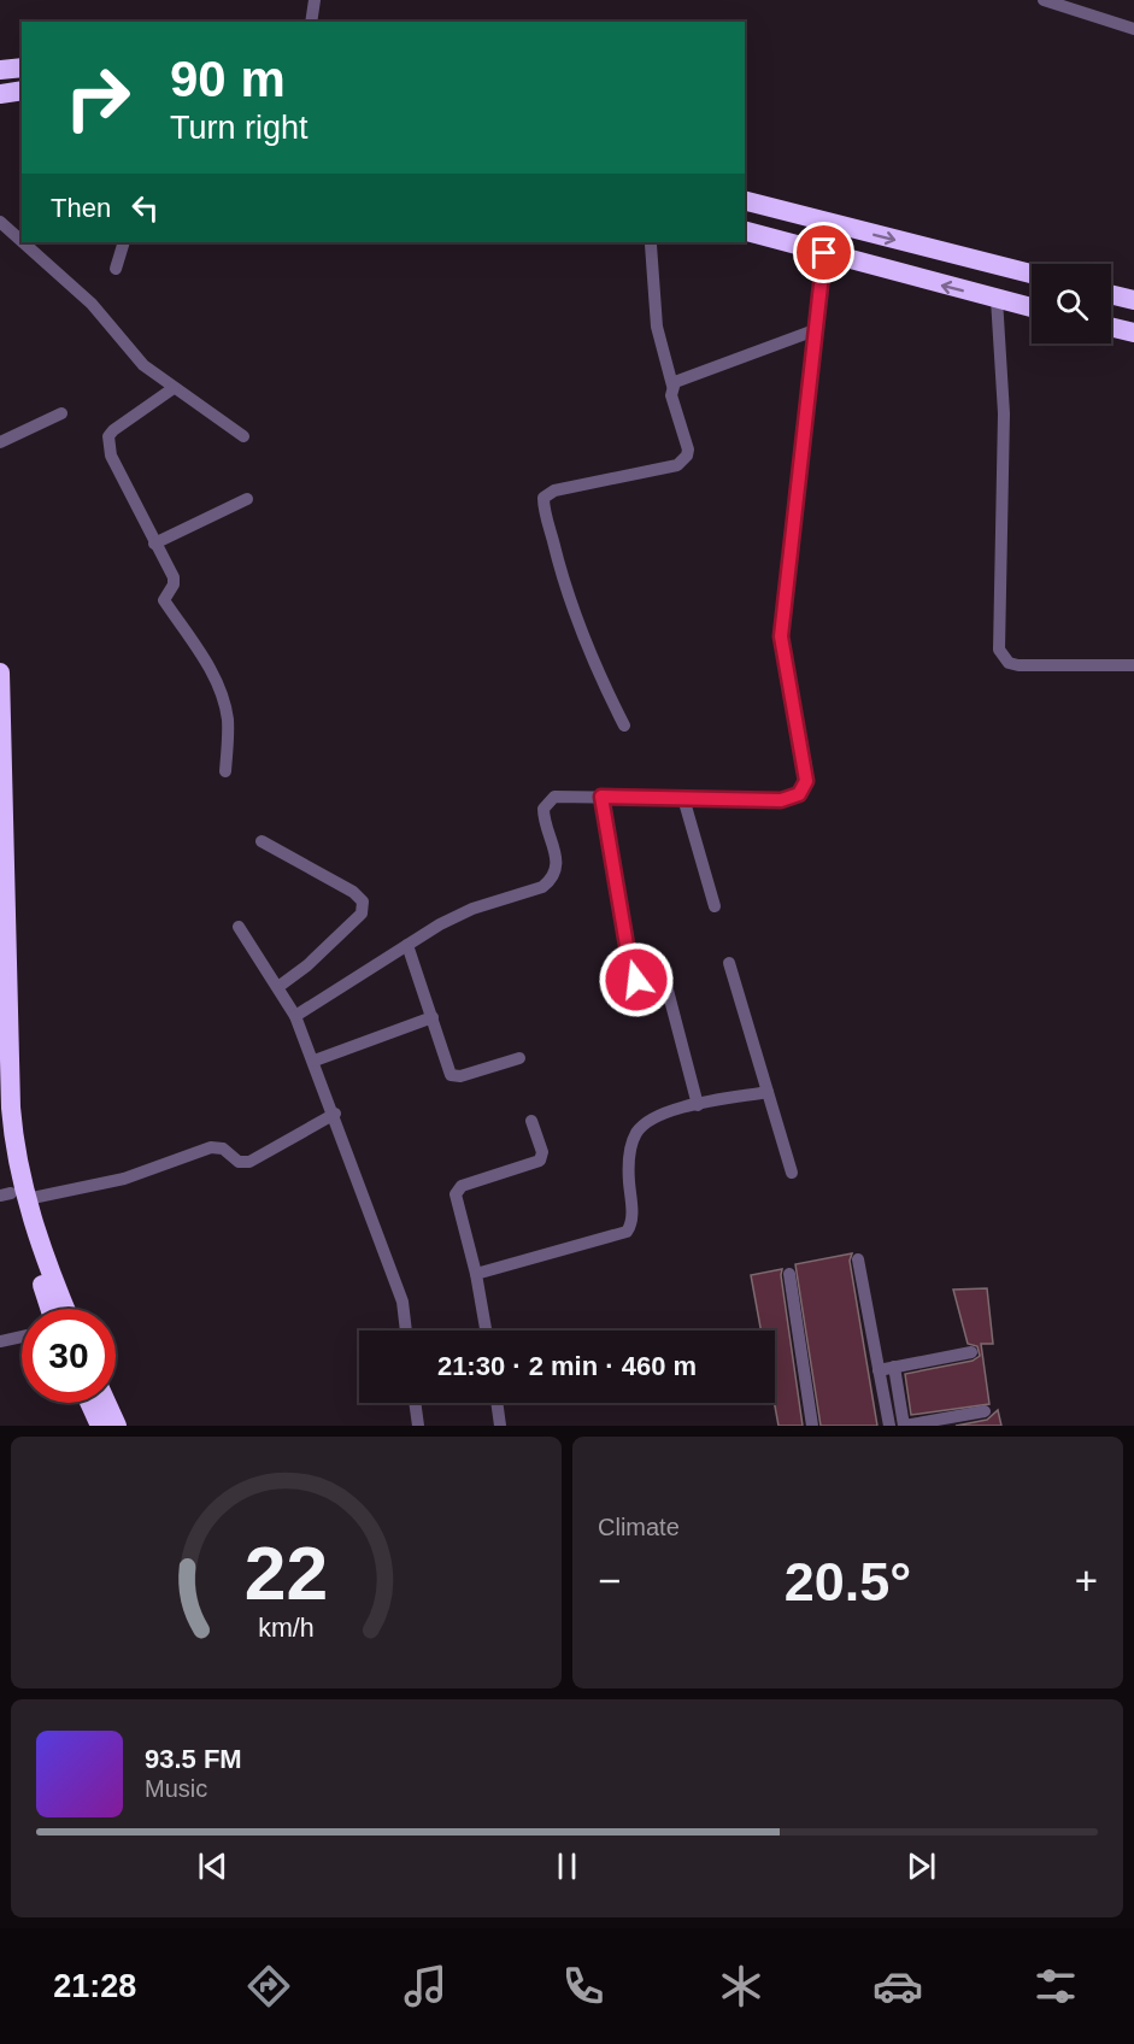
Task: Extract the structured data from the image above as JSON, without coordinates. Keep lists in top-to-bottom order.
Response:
{
  "page": {
    "turn": ["90 m", "Turn right"],
    "then": "Then",
    "limit": "30",
    "trip": "21:30 · 2 min · 460 m",
    "tile": "Climate",
    "heat": ["−", "20.5°", "+"],
    "song": ["93.5 FM", "Music"],
    "tabs": "21:28",
    "gauge": ["22", "km/h"]
  }
}
